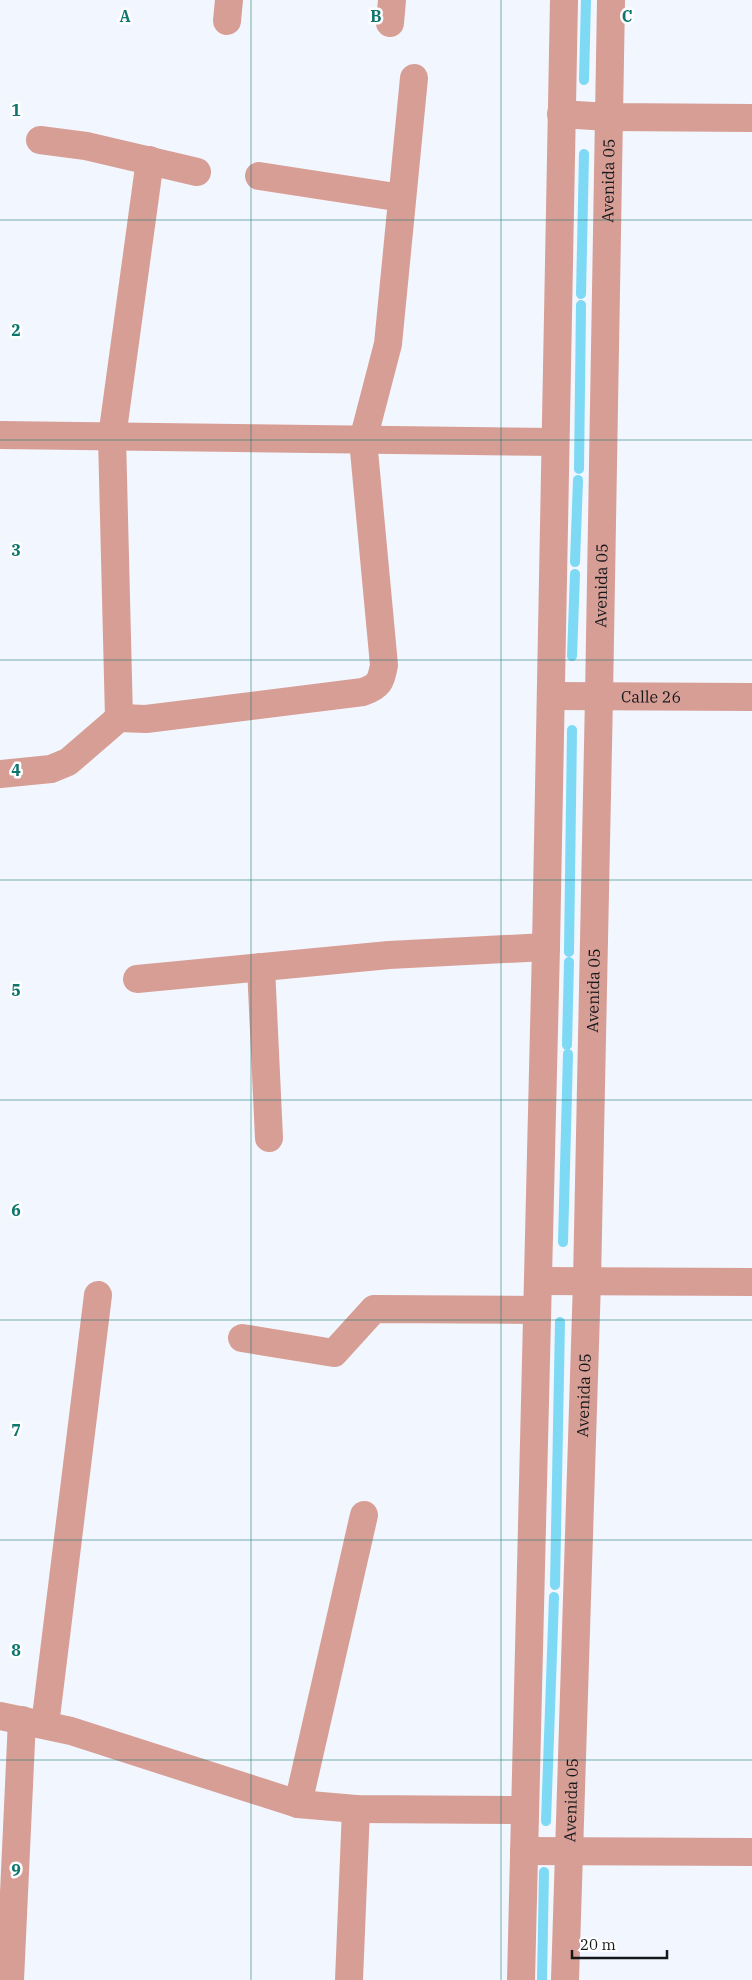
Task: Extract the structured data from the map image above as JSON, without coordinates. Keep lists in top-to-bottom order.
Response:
{
  "streets": {
    "street": ["Avenida 05", "Calle 26"]
  },
  "crossings": [
    ["Avenida 05", "Calle 26"]
  ],
  "scale_bar": "20 m",
  "grid": {
    "columns": ["A", "B", "C"],
    "rows": [
      "1",
      "2",
      "3",
      "4",
      "5",
      "6",
      "7",
      "8",
      "9"
    ]
  }
}
